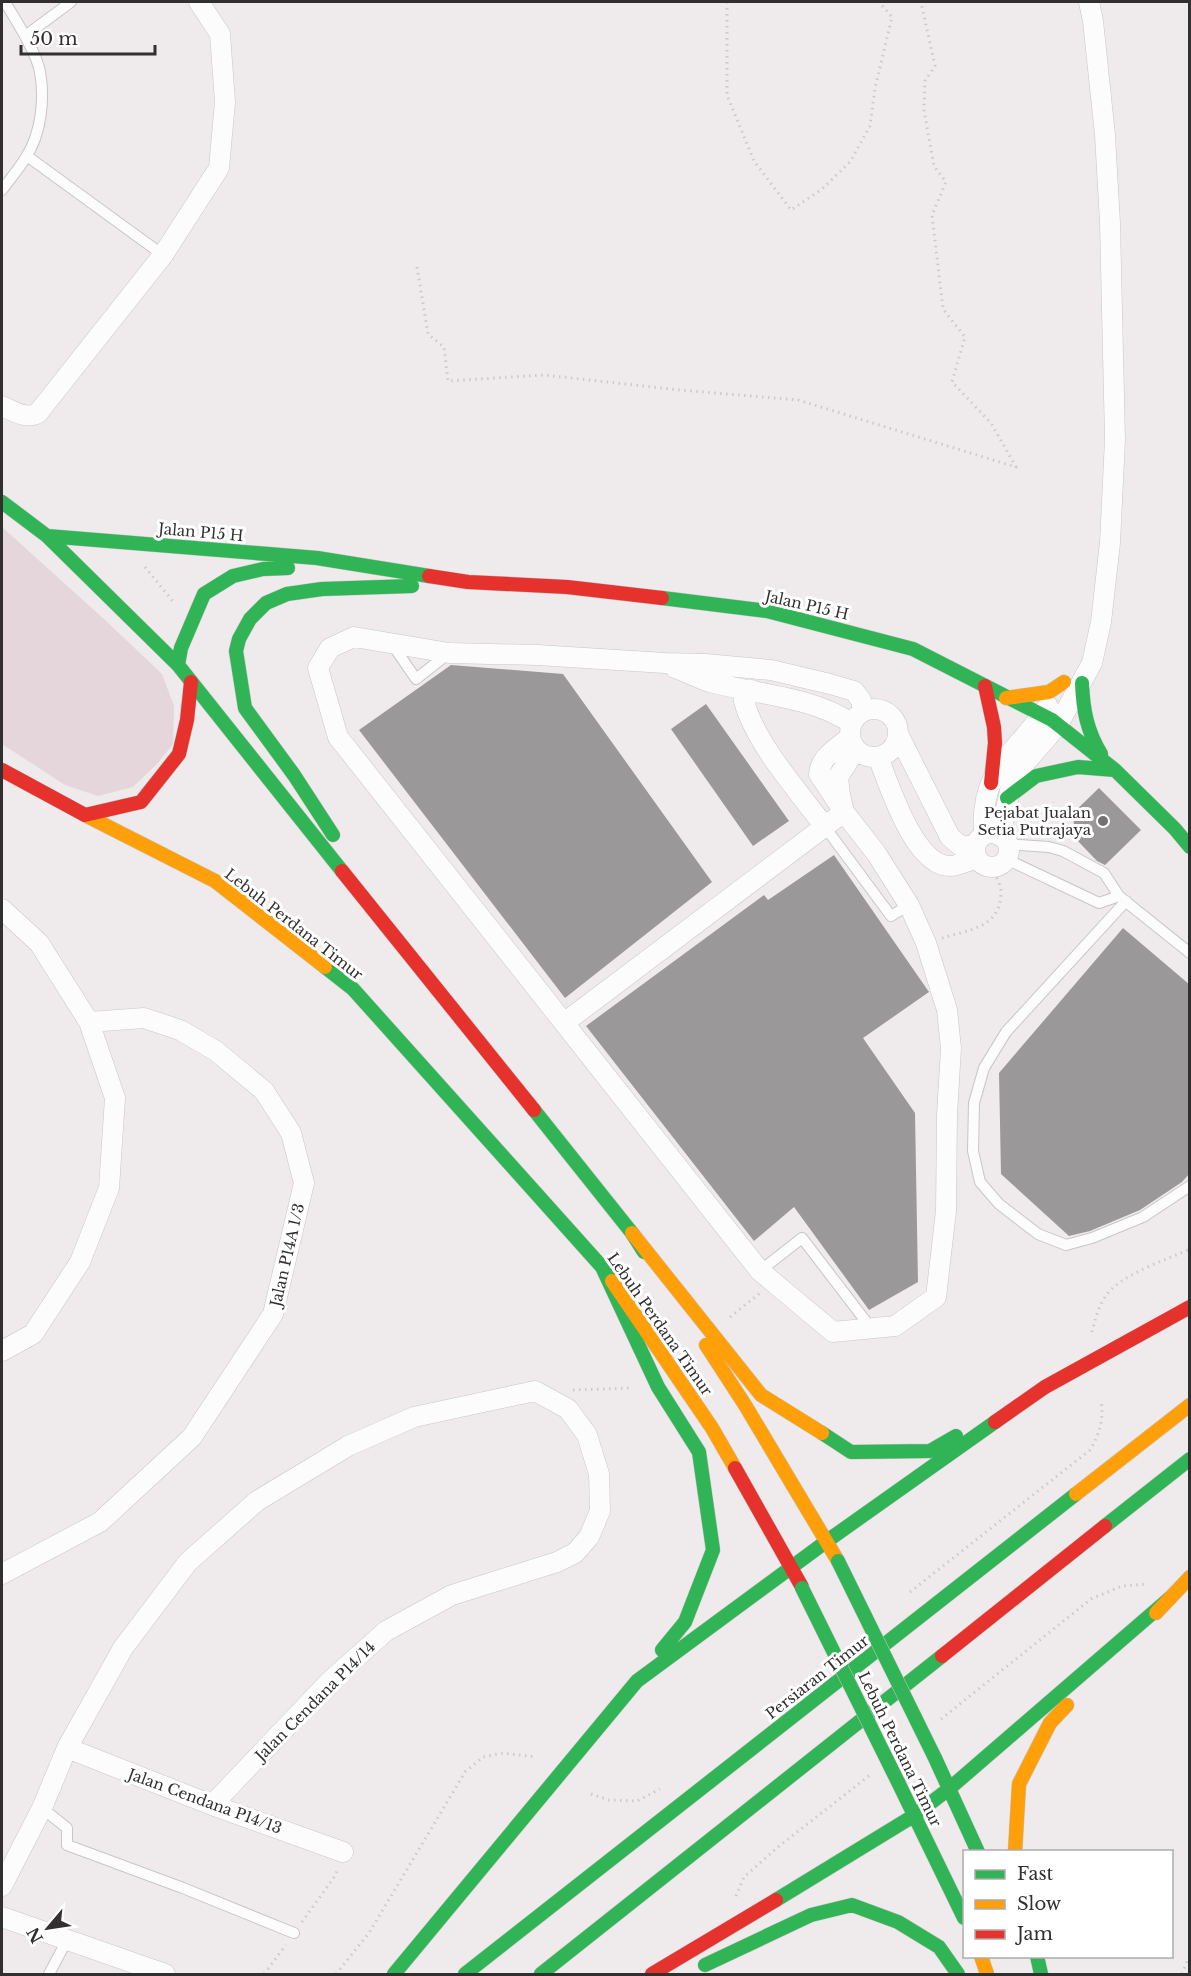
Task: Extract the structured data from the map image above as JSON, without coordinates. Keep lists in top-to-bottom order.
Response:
{
  "streets": {
    "main road": ["Jalan P15 H", "Lebuh Perdana Timur", "Persiaran Timur"],
    "street": ["Jalan P14A 1/3", "Jalan Cendana P14/14", "Jalan Cendana P14/13"]
  },
  "crossings": [
    ["Jalan P15 H", "Lebuh Perdana Timur"],
    ["Jalan Cendana P14/14", "Jalan Cendana P14/13"]
  ],
  "places": ["Pejabat Jualan Setia Putrajaya"],
  "legend": ["Fast", "Slow", "Jam"],
  "scale_bar": "50 m",
  "north": "bottom left"
}
